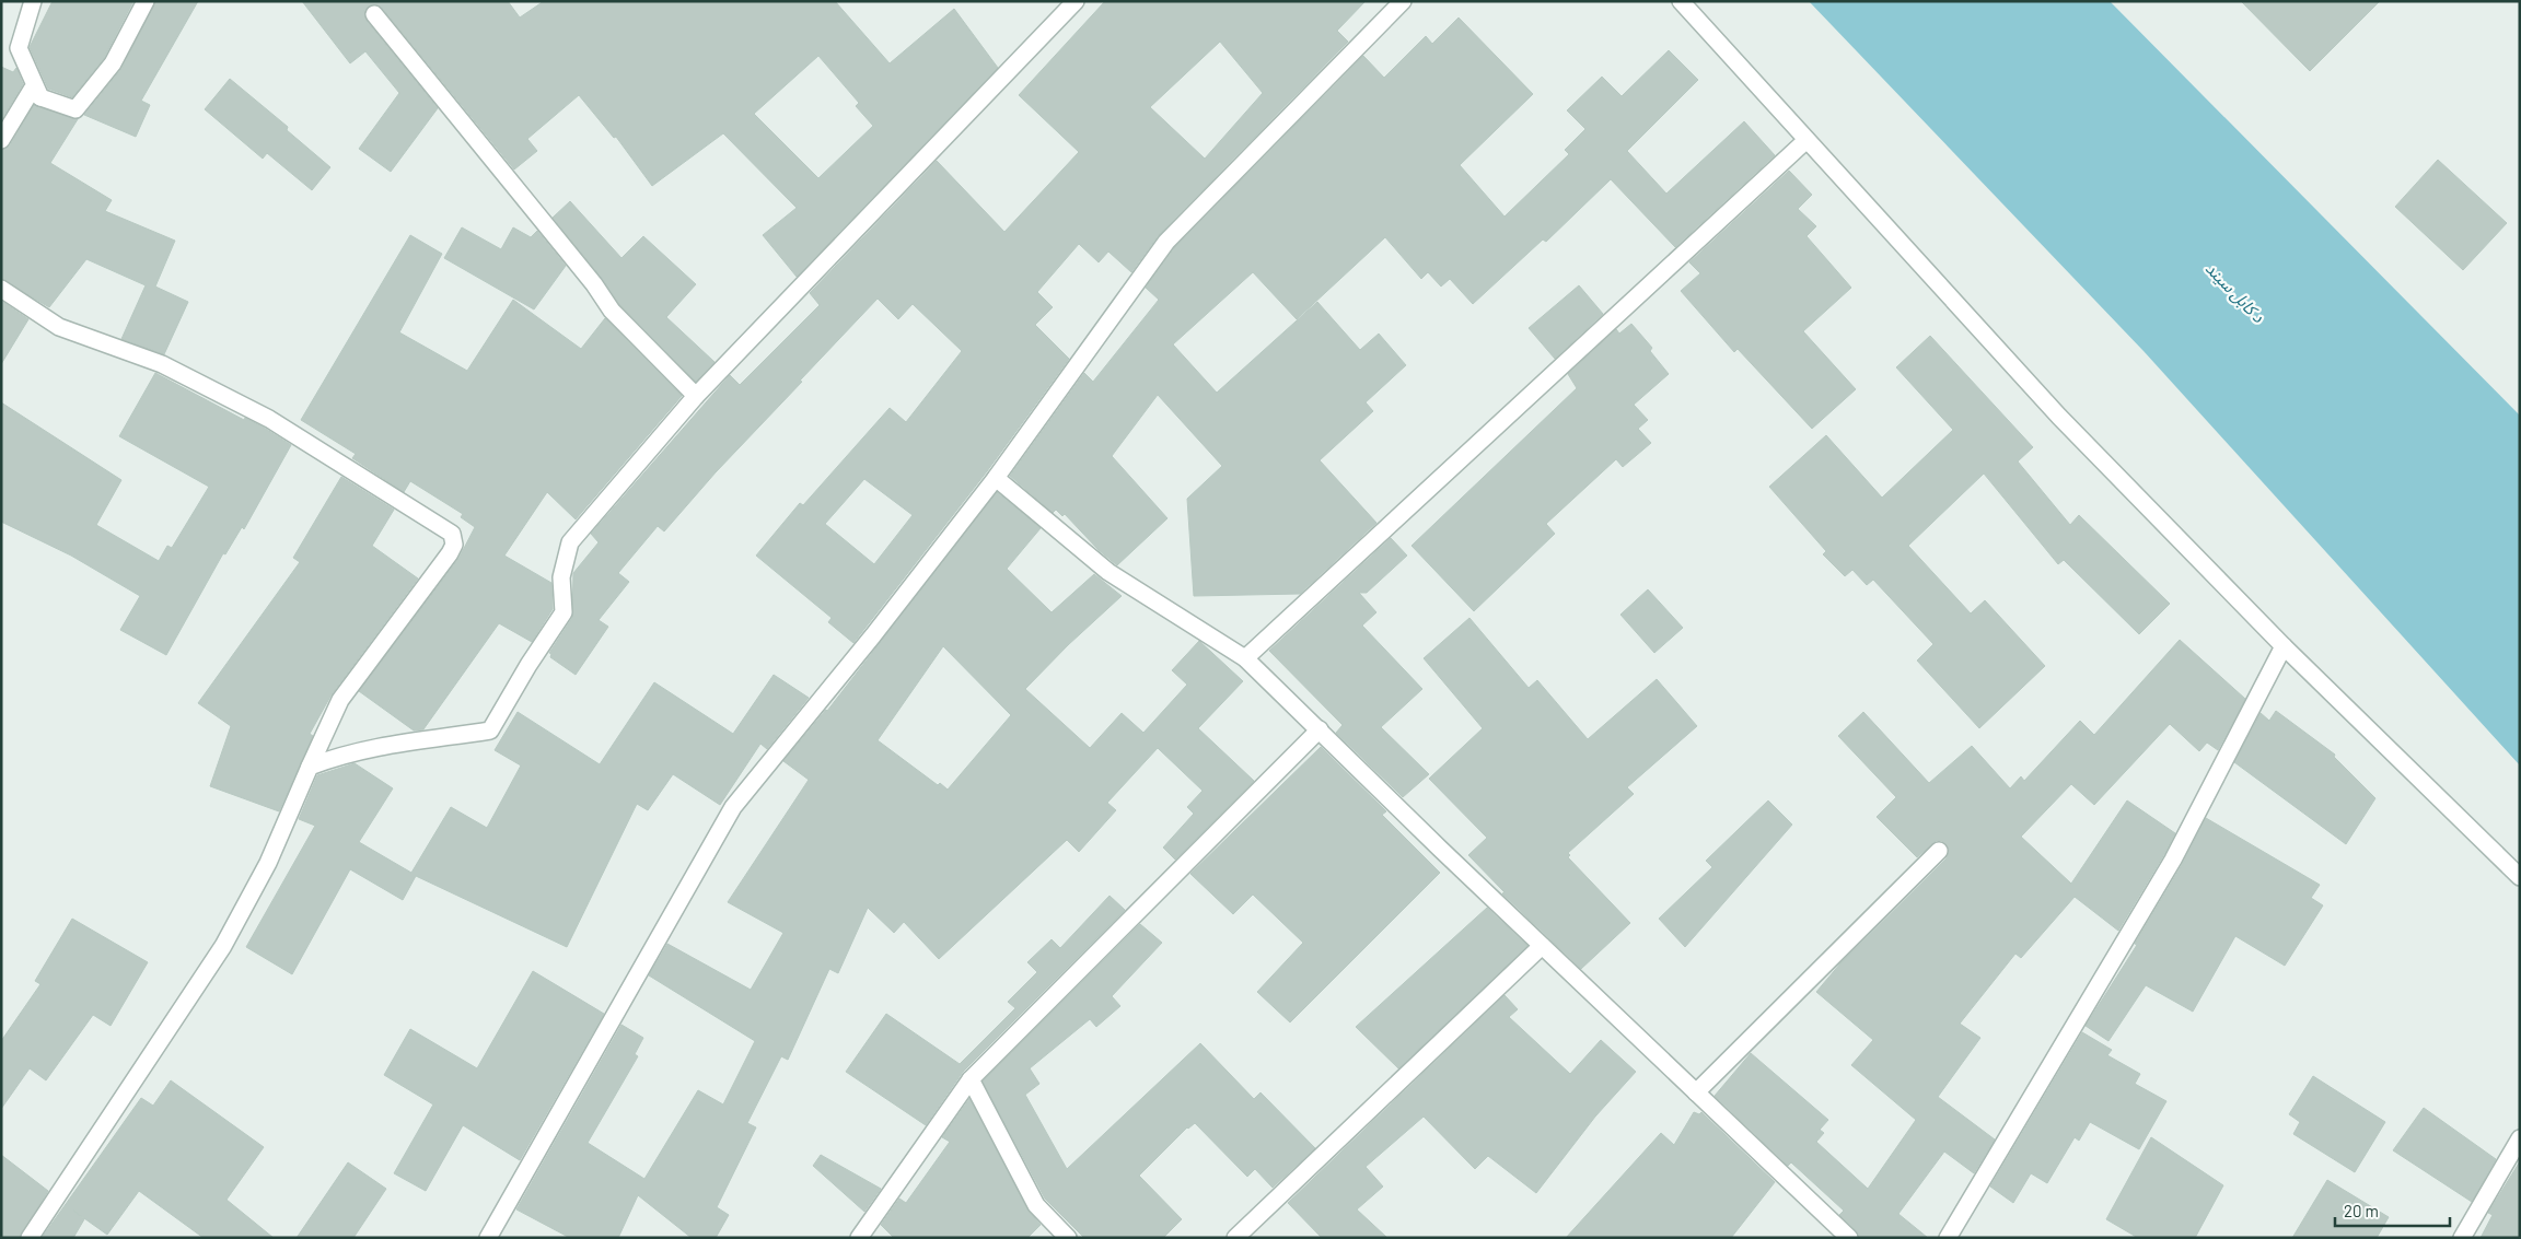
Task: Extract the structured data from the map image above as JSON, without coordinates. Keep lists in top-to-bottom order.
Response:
{
  "water": ["د کابل سيند"],
  "scale_bar": "20 m"
}
